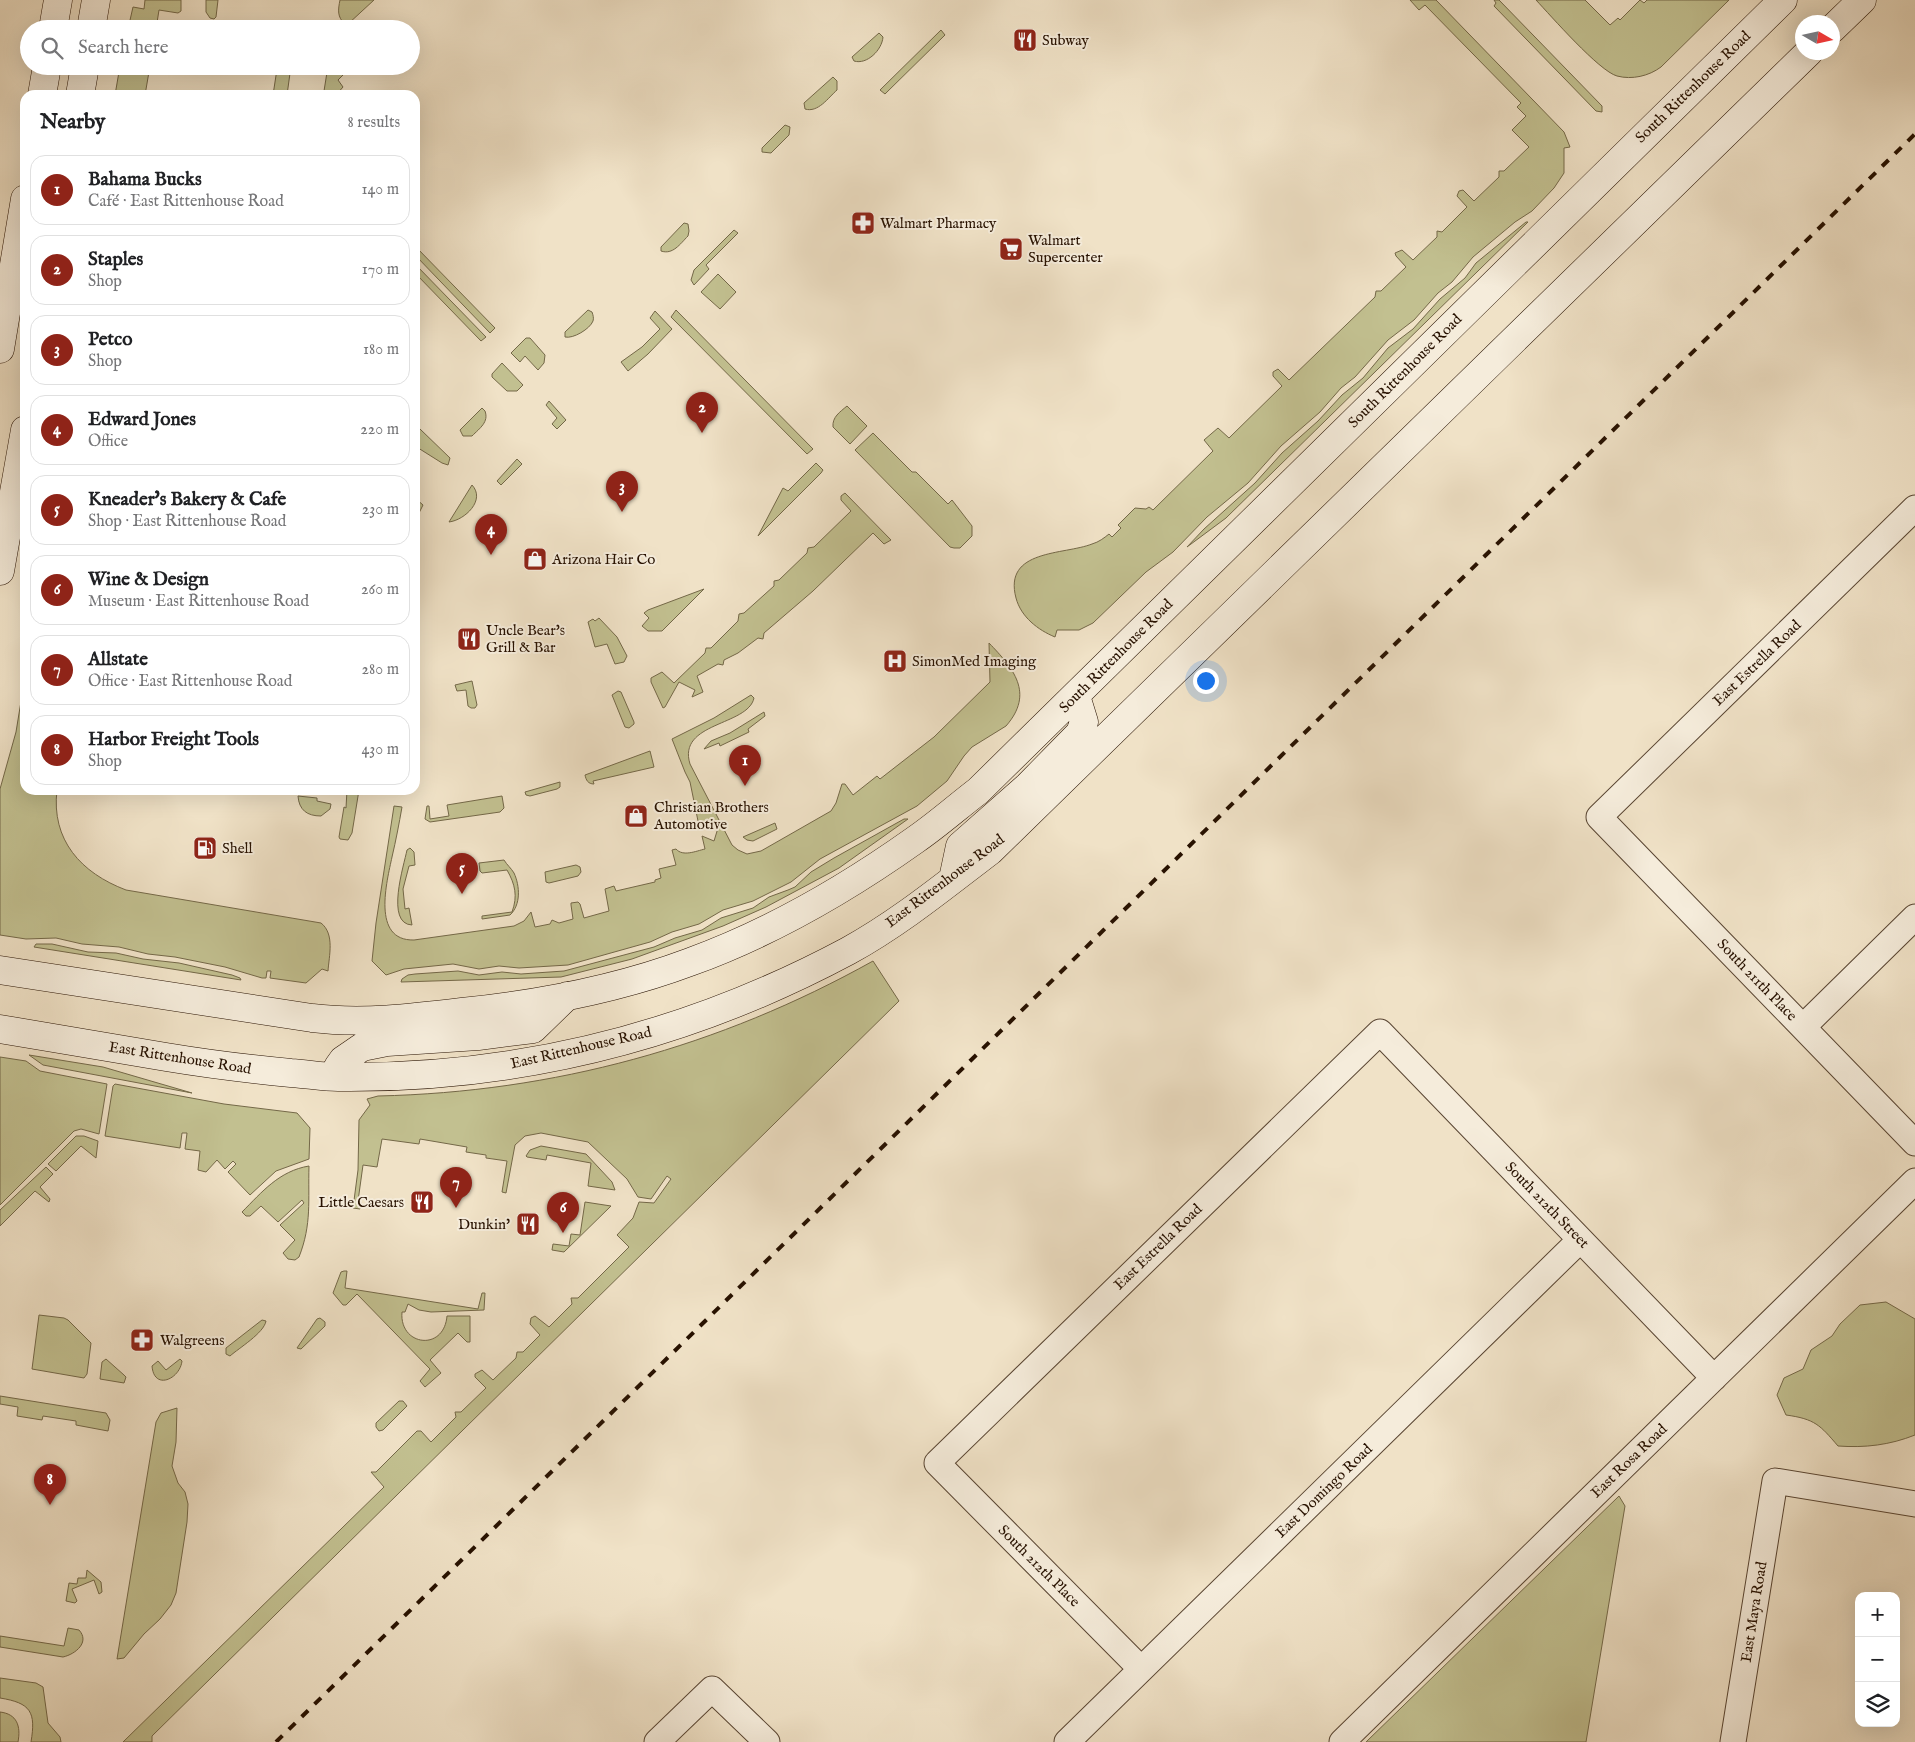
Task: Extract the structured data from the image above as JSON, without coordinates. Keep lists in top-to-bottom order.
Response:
{
  "streets": {
    "main road": ["South Rittenhouse Road", "East Rittenhouse Road"],
    "street": [
      "East Estrella Road",
      "South 211th Place",
      "South 212th Street",
      "East Rosa Road",
      "East Domingo Road",
      "South 212th Place",
      "East Maya Road"
    ]
  },
  "crossings": [
    ["East Estrella Road", "South 211th Place"],
    ["East Estrella Road", "South 212th Street"],
    ["East Estrella Road", "South 212th Place"],
    ["South 212th Street", "East Rosa Road"],
    ["South 212th Street", "East Domingo Road"],
    ["East Domingo Road", "South 212th Place"]
  ],
  "places": {
    "restaurant": [
      "Subway",
      "Uncle Bear's Grill & Bar",
      "Little Caesars",
      "Dunkin'"
    ],
    "pharmacy": ["Walmart Pharmacy", "Walgreens"],
    "supermarket": ["Walmart Supercenter"],
    "shop": ["Arizona Hair Co", "Christian Brothers Automotive"],
    "hospital": ["SimonMed Imaging"],
    "fuel station": ["Shell"]
  },
  "north": "right",
  "page": {
    "search": "Search here",
    "heading": ["Nearby", "8 results"],
    "list": [
      {
        "mark": "1",
        "name": "Bahama Bucks",
        "note": "Café · East Rittenhouse Road",
        "value": "140 m"
      },
      {
        "mark": "2",
        "name": "Staples",
        "note": "Shop",
        "value": "170 m"
      },
      {
        "mark": "3",
        "name": "Petco",
        "note": "Shop",
        "value": "180 m"
      },
      {
        "mark": "4",
        "name": "Edward Jones",
        "note": "Office",
        "value": "220 m"
      },
      {
        "mark": "5",
        "name": "Kneader's Bakery & Cafe",
        "note": "Shop · East Rittenhouse Road",
        "value": "230 m"
      },
      {
        "mark": "6",
        "name": "Wine & Design",
        "note": "Museum · East Rittenhouse Road",
        "value": "260 m"
      },
      {
        "mark": "7",
        "name": "Allstate",
        "note": "Office · East Rittenhouse Road",
        "value": "280 m"
      },
      {
        "mark": "8",
        "name": "Harbor Freight Tools",
        "note": "Shop",
        "value": "430 m"
      }
    ],
    "pins": [
      "2",
      "3",
      "4",
      "1",
      "5",
      "7",
      "6",
      "8"
    ],
    "map_buttons": ["+", "−"]
  }
}
